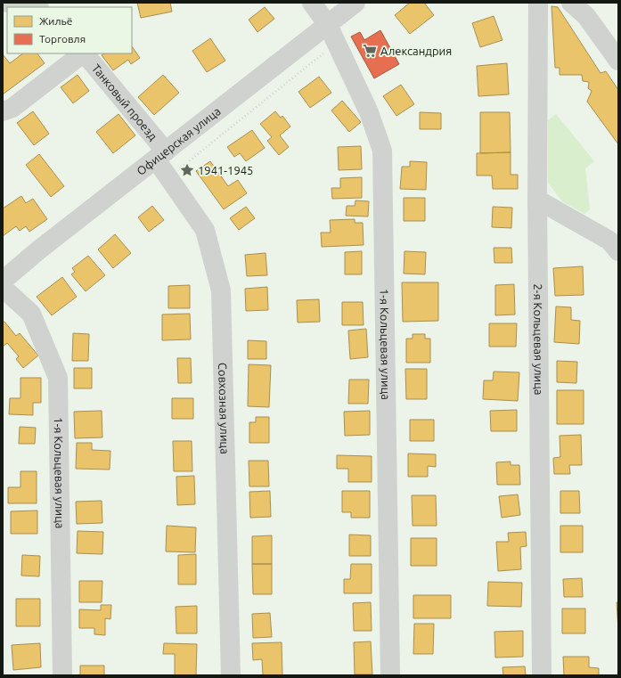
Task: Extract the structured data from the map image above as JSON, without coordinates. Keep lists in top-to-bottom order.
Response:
{
  "streets": {
    "street": [
      "Танковый проезд",
      "Офицерская улица",
      "2-я Кольцевая улица",
      "1-я Кольцевая улица",
      "Совхозная улица"
    ]
  },
  "crossings": [
    ["Танковый проезд", "Офицерская улица"],
    ["Танковый проезд", "Совхозная улица"],
    ["Офицерская улица", "1-я Кольцевая улица"],
    ["Офицерская улица", "Совхозная улица"]
  ],
  "places": {
    "supermarket": ["Александрия"],
    "place": ["1941-1945"]
  },
  "legend": ["Жильё", "Торговля"]
}
